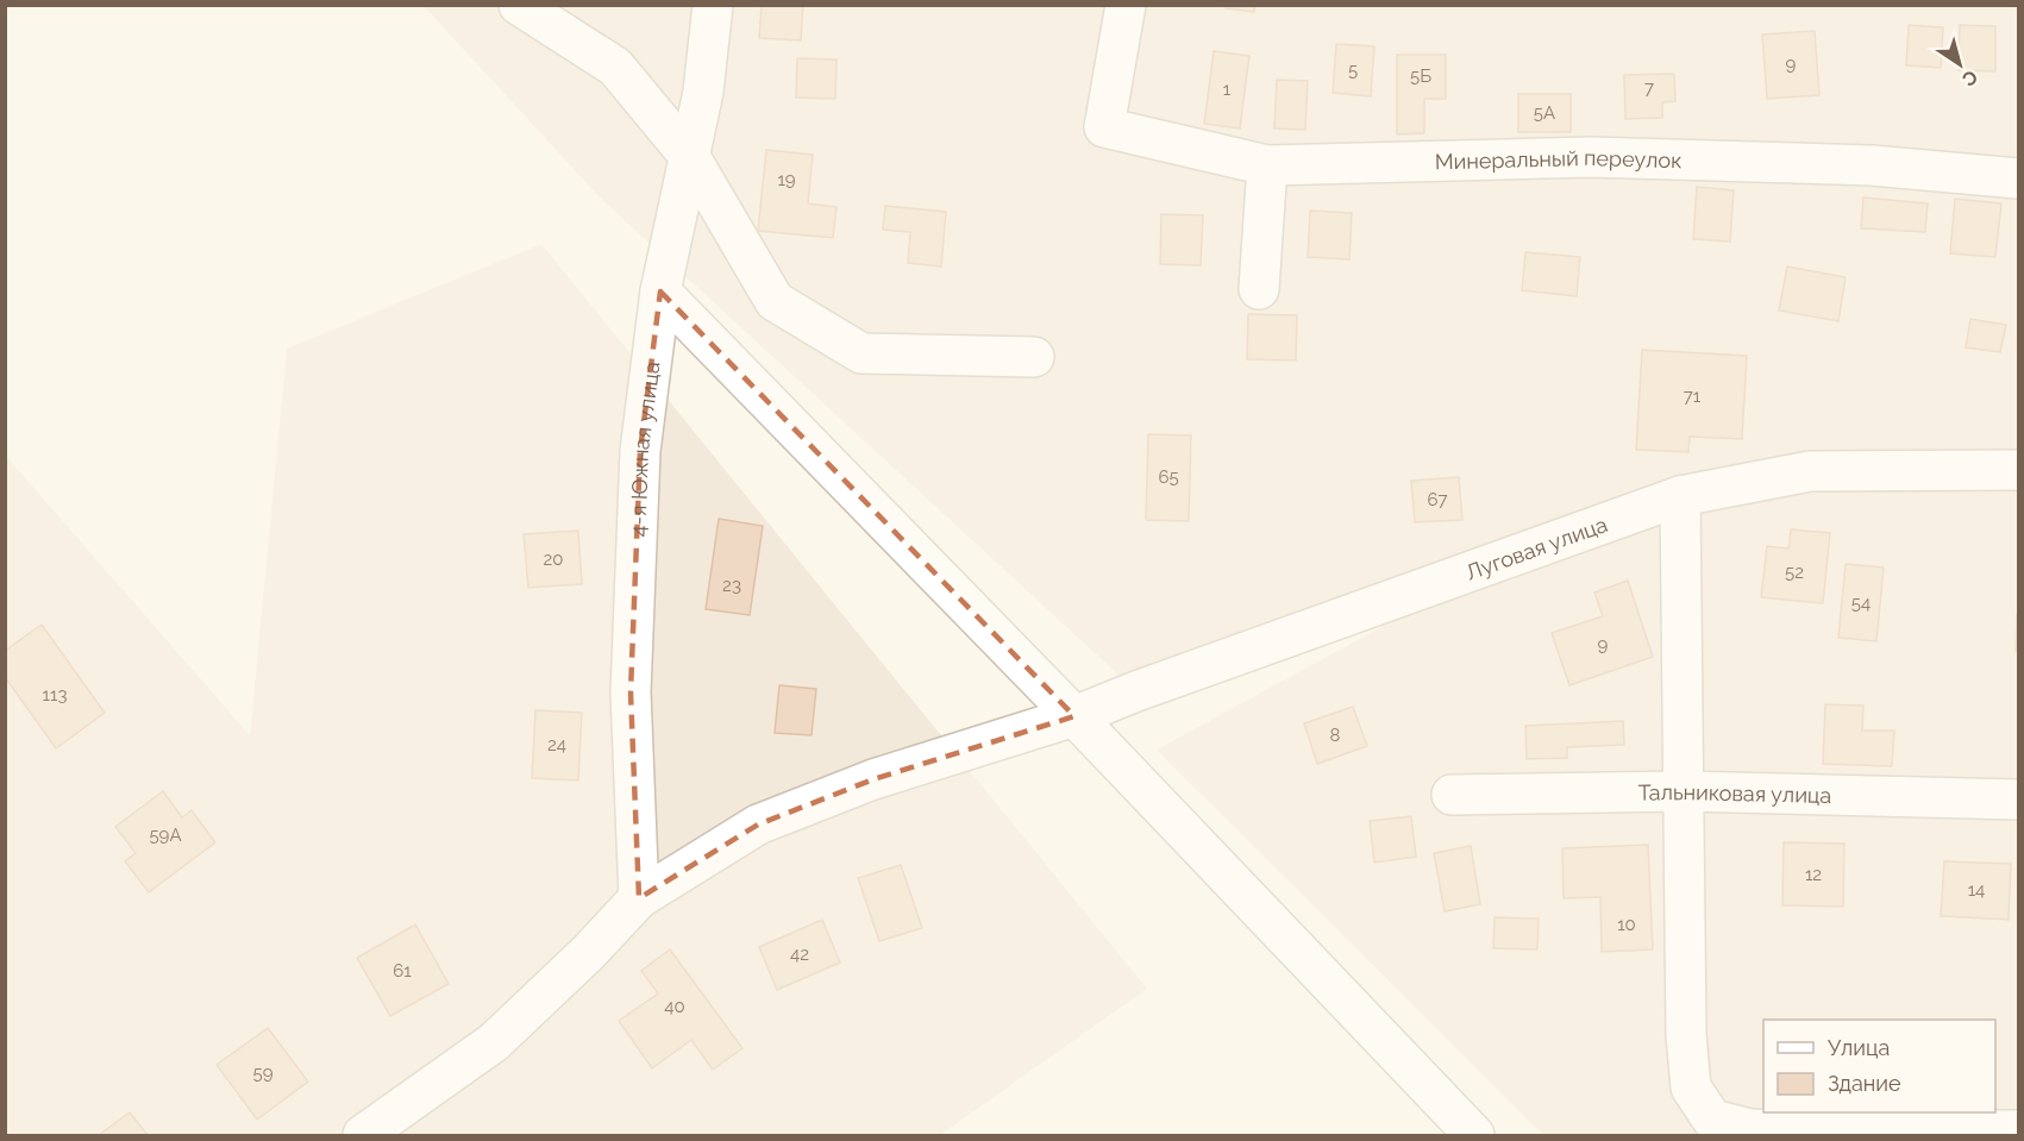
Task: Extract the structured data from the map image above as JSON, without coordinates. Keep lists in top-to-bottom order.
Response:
{
  "streets": {
    "street": [
      "Минеральный переулок",
      "4-я Южная улица",
      "Луговая улица",
      "Тальниковая улица"
    ]
  },
  "crossings": [
    ["4-я Южная улица", "Луговая улица"]
  ],
  "house_numbers": [
    "9",
    "5",
    "5Б",
    "7",
    "1",
    "5А",
    "19",
    "71",
    "65",
    "67",
    "20",
    "52",
    "23",
    "54",
    "9",
    "113",
    "8",
    "24",
    "59А",
    "12",
    "14",
    "10",
    "42",
    "61",
    "40",
    "59"
  ],
  "legend": ["Улица", "Здание"],
  "north": "bottom right"
}
